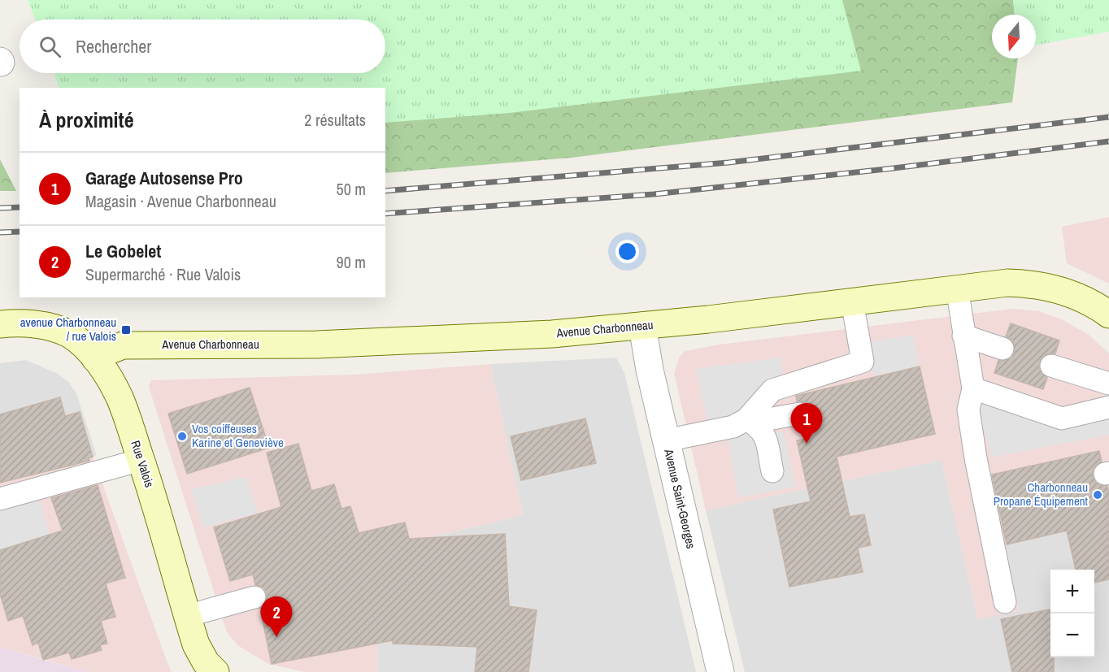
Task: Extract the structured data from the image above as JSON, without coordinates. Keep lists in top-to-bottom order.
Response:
{
  "streets": {
    "street": ["Avenue Charbonneau", "Rue Valois", "Avenue Saint-Georges"]
  },
  "crossings": [
    ["Avenue Charbonneau", "Rue Valois"],
    ["Avenue Charbonneau", "Avenue Saint-Georges"]
  ],
  "places": {
    "transit": ["avenue Charbonneau / rue Valois"],
    "other": ["Vos coiffeuses Karine et Geneviève", "Charbonneau Propane Équipement"]
  },
  "north": "bottom",
  "page": {
    "search": "Rechercher",
    "heading": ["À proximité", "2 résultats"],
    "list": [
      {
        "mark": "1",
        "name": "Garage Autosense Pro",
        "note": "Magasin · Avenue Charbonneau",
        "value": "50 m"
      },
      {
        "mark": "2",
        "name": "Le Gobelet",
        "note": "Supermarché · Rue Valois",
        "value": "90 m"
      }
    ],
    "pins": ["1", "2"],
    "map_buttons": ["+", "−"]
  }
}
